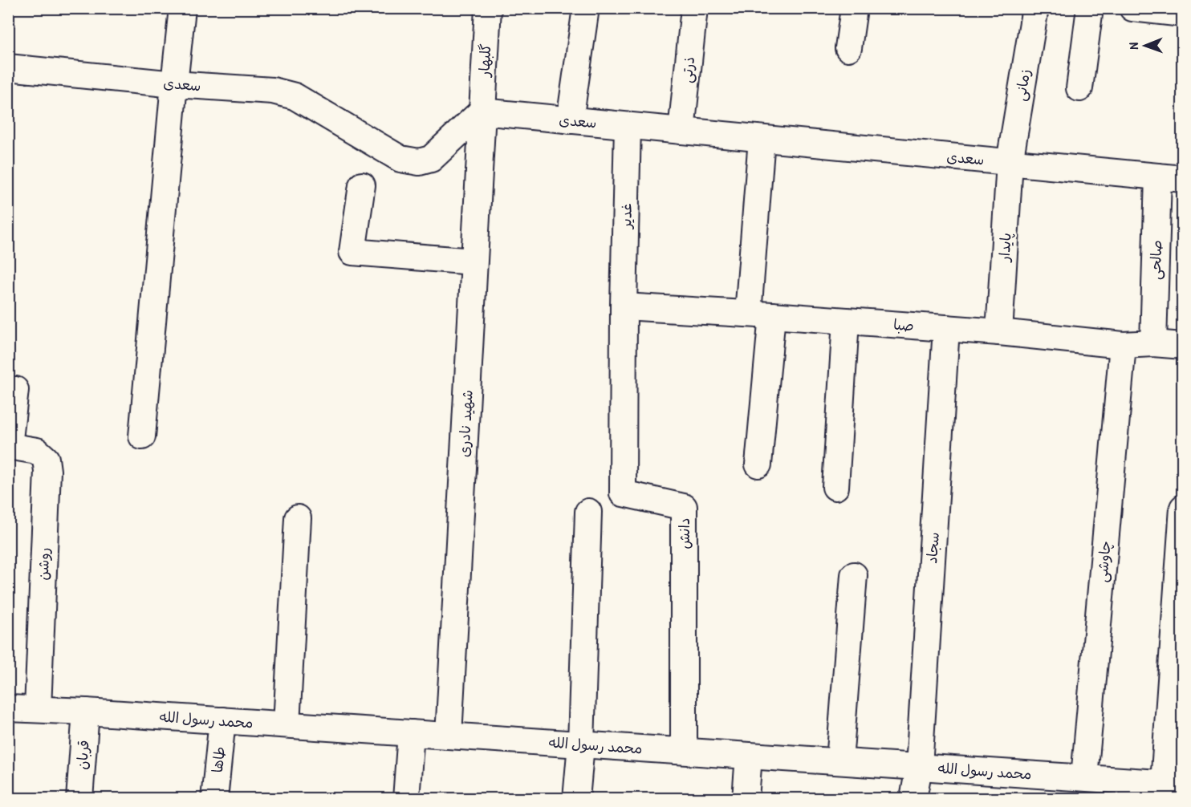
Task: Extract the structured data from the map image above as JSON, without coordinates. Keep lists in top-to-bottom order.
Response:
{
  "streets": {
    "street": [
      "گلبهار",
      "ذرتی",
      "سعدی",
      "زمانی",
      "غدیر",
      "پایدار",
      "صالحی",
      "صبا",
      "شهید نادری",
      "دانش",
      "سجاد",
      "چاوشی",
      "روشن",
      "محمد رسول الله",
      "قربان",
      "طاها"
    ]
  },
  "crossings": [
    ["گلبهار", "سعدی"],
    ["گلبهار", "شهید نادری"],
    ["ذرتی", "سعدی"],
    ["سعدی", "زمانی"],
    ["سعدی", "غدیر"],
    ["سعدی", "پایدار"],
    ["سعدی", "صالحی"],
    ["سعدی", "شهید نادری"],
    ["زمانی", "پایدار"],
    ["غدیر", "صبا"],
    ["غدیر", "دانش"],
    ["پایدار", "صبا"],
    ["صالحی", "صبا"],
    ["صبا", "دانش"],
    ["صبا", "سجاد"],
    ["صبا", "چاوشی"],
    ["شهید نادری", "محمد رسول الله"],
    ["دانش", "محمد رسول الله"],
    ["سجاد", "محمد رسول الله"],
    ["چاوشی", "محمد رسول الله"],
    ["روشن", "محمد رسول الله"],
    ["محمد رسول الله", "قربان"],
    ["محمد رسول الله", "طاها"]
  ],
  "north": "left"
}
